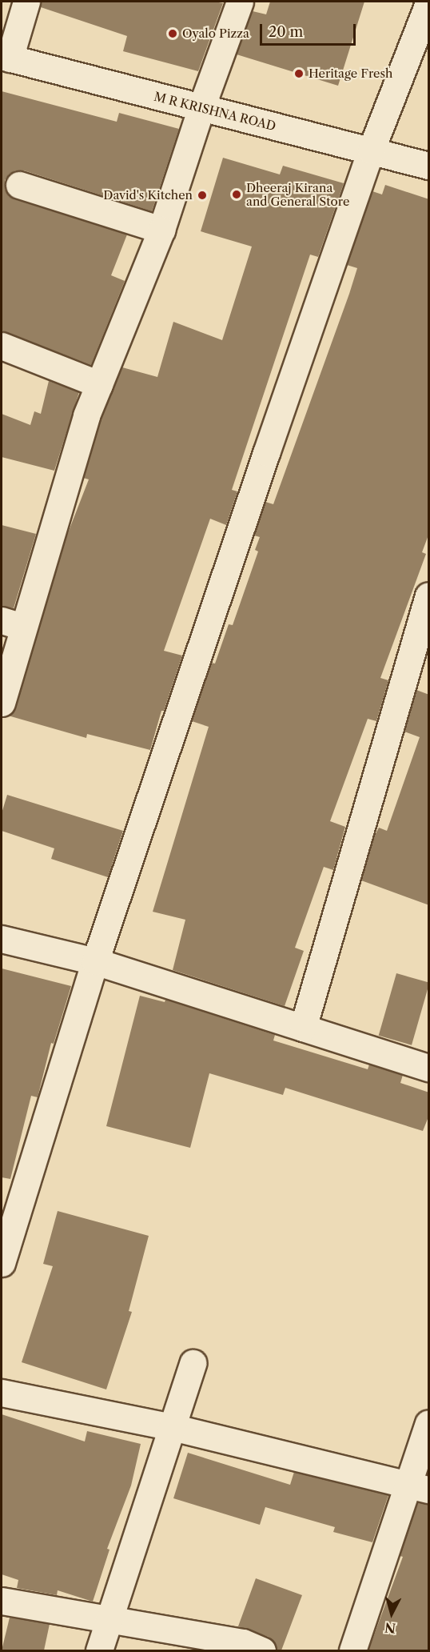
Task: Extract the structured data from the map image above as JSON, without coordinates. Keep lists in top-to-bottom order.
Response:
{
  "streets": {
    "street": ["M R KRISHNA ROAD"]
  },
  "places": [
    "Oyalo Pizza",
    "Heritage Fresh",
    "Dheeraj Kirana and General Store",
    "David's Kitchen"
  ],
  "scale_bar": "20 m",
  "north": "bottom"
}
